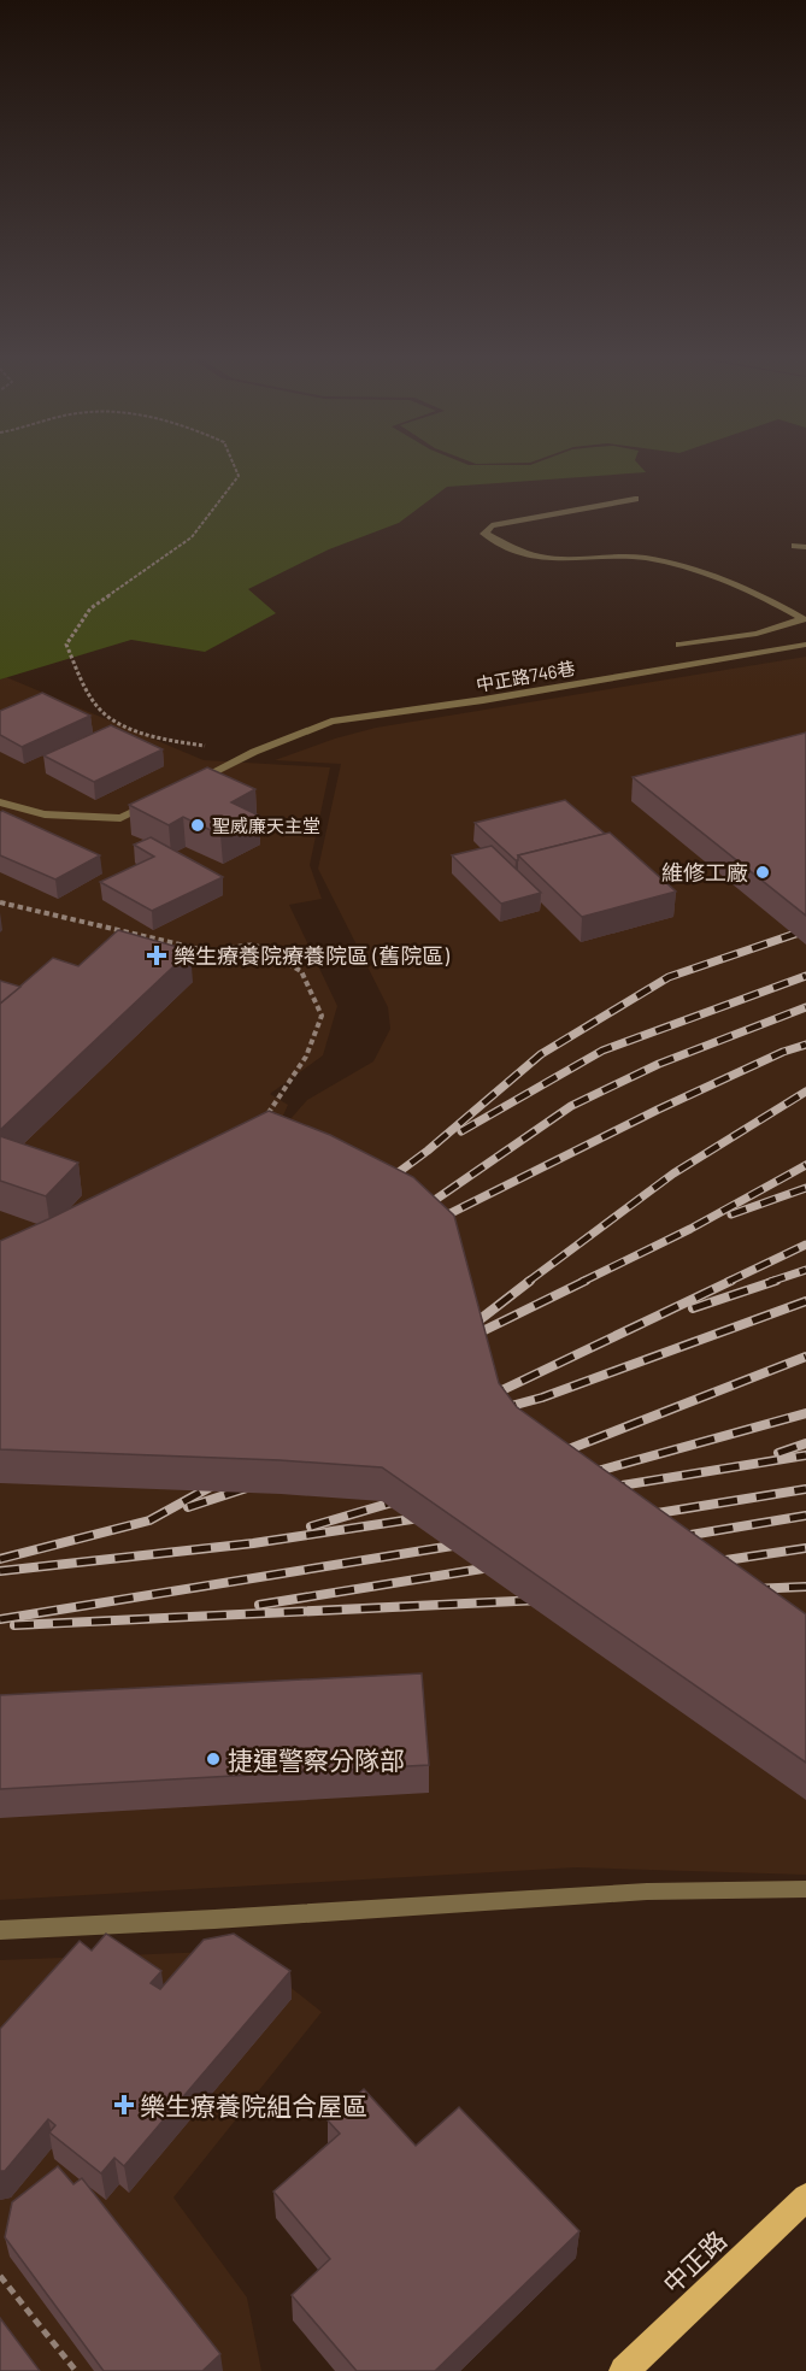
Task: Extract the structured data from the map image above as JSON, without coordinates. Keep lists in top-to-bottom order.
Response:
{
  "streets": {
    "main road": ["中正路"],
    "lane": ["中正路746巷"]
  },
  "places": {
    "other": ["聖威廉天主堂", "維修工廠", "捷運警察分隊部"],
    "health": ["樂生療養院療養院區 (舊院區)", "樂生療養院組合屋區"]
  }
}
